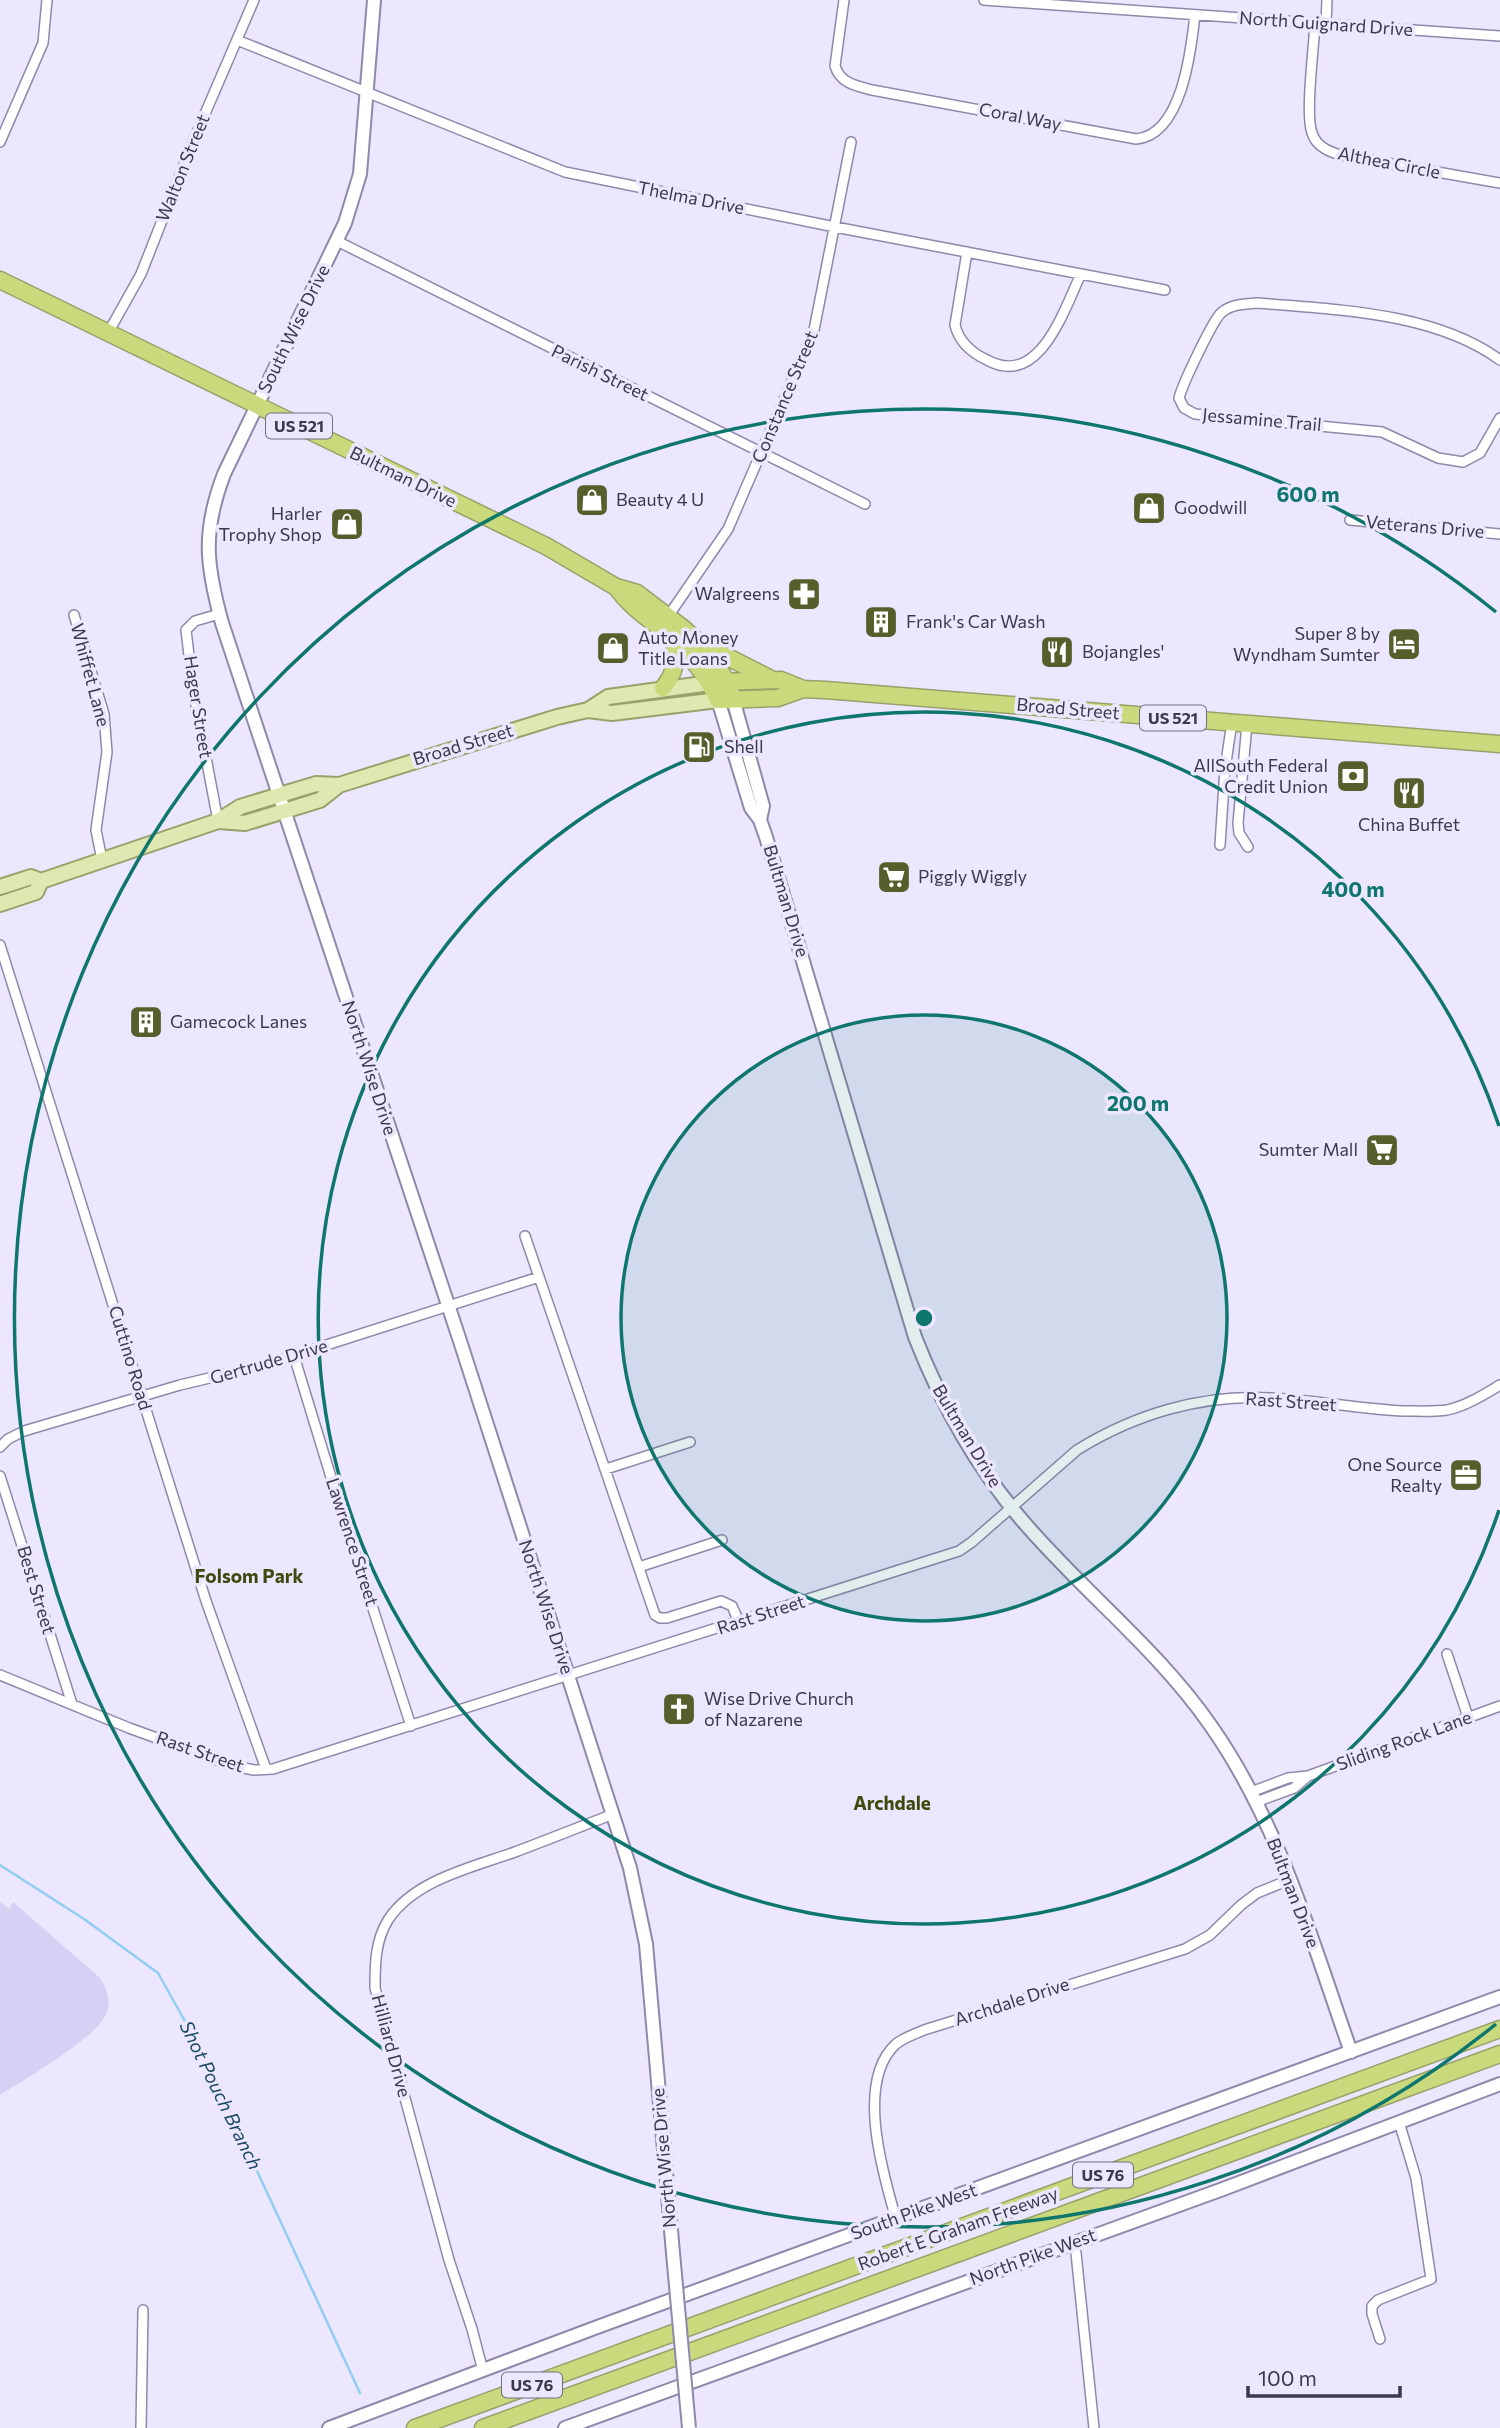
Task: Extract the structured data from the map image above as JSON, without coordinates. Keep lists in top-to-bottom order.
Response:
{
  "streets": {
    "highway": [
      "US 521",
      "Bultman Drive",
      "Broad Street",
      "US 76",
      "Robert E Graham Freeway"
    ],
    "street": [
      "North Guignard Drive",
      "Coral Way",
      "Althea Circle",
      "Walton Street",
      "Thelma Drive",
      "South Wise Drive",
      "Parish Street",
      "Constance Street",
      "Jessamine Trail",
      "Veterans Drive",
      "Whiffet Lane",
      "Hager Street",
      "North Wise Drive",
      "Cuttino Road",
      "Gertrude Drive",
      "Rast Street",
      "Lawrence Street",
      "Best Street",
      "Sliding Rock Lane",
      "Archdale Drive",
      "Hilliard Drive",
      "South Pike West",
      "North Pike West"
    ]
  },
  "crossings": [
    ["North Guignard Drive", "Coral Way"],
    ["North Guignard Drive", "Althea Circle"],
    ["Walton Street", "Thelma Drive"],
    ["Walton Street", "Bultman Drive"],
    ["Thelma Drive", "South Wise Drive"],
    ["Thelma Drive", "Constance Street"],
    ["South Wise Drive", "Parish Street"],
    ["South Wise Drive", "Bultman Drive"],
    ["South Wise Drive", "Hager Street"],
    ["South Wise Drive", "Broad Street"],
    ["South Wise Drive", "North Wise Drive"],
    ["Parish Street", "Constance Street"],
    ["Constance Street", "Bultman Drive"],
    ["US 521", "Bultman Drive"],
    ["US 521", "Broad Street"],
    ["Bultman Drive", "Broad Street"],
    ["Bultman Drive", "Rast Street"],
    ["Bultman Drive", "Sliding Rock Lane"],
    ["Bultman Drive", "Archdale Drive"],
    ["Bultman Drive", "South Pike West"],
    ["Whiffet Lane", "Broad Street"],
    ["Hager Street", "Broad Street"],
    ["Broad Street", "North Wise Drive"],
    ["North Wise Drive", "Gertrude Drive"],
    ["North Wise Drive", "Rast Street"],
    ["North Wise Drive", "Hilliard Drive"],
    ["Cuttino Road", "Gertrude Drive"],
    ["Cuttino Road", "Rast Street"],
    ["Gertrude Drive", "Lawrence Street"],
    ["Rast Street", "Lawrence Street"],
    ["Rast Street", "Best Street"],
    ["Archdale Drive", "South Pike West"],
    ["Hilliard Drive", "South Pike West"]
  ],
  "districts": ["Folsom Park", "Archdale"],
  "water": ["Shot Pouch Branch"],
  "places": {
    "shop": [
      "Beauty 4 U",
      "Goodwill",
      "Harler Trophy Shop",
      "Auto Money Title Loans"
    ],
    "pharmacy": ["Walgreens"],
    "building": ["Frank's Car Wash", "Gamecock Lanes"],
    "hotel": ["Super 8 by Wyndham Sumter"],
    "restaurant": ["Bojangles'", "China Buffet"],
    "fuel station": ["Shell"],
    "bank": ["AllSouth Federal Credit Union"],
    "supermarket": ["Piggly Wiggly", "Sumter Mall"],
    "office": ["One Source Realty"],
    "church": ["Wise Drive Church of Nazarene"]
  },
  "scale_bar": "100 m",
  "rings": ["600 m", "400 m", "200 m"]
}
